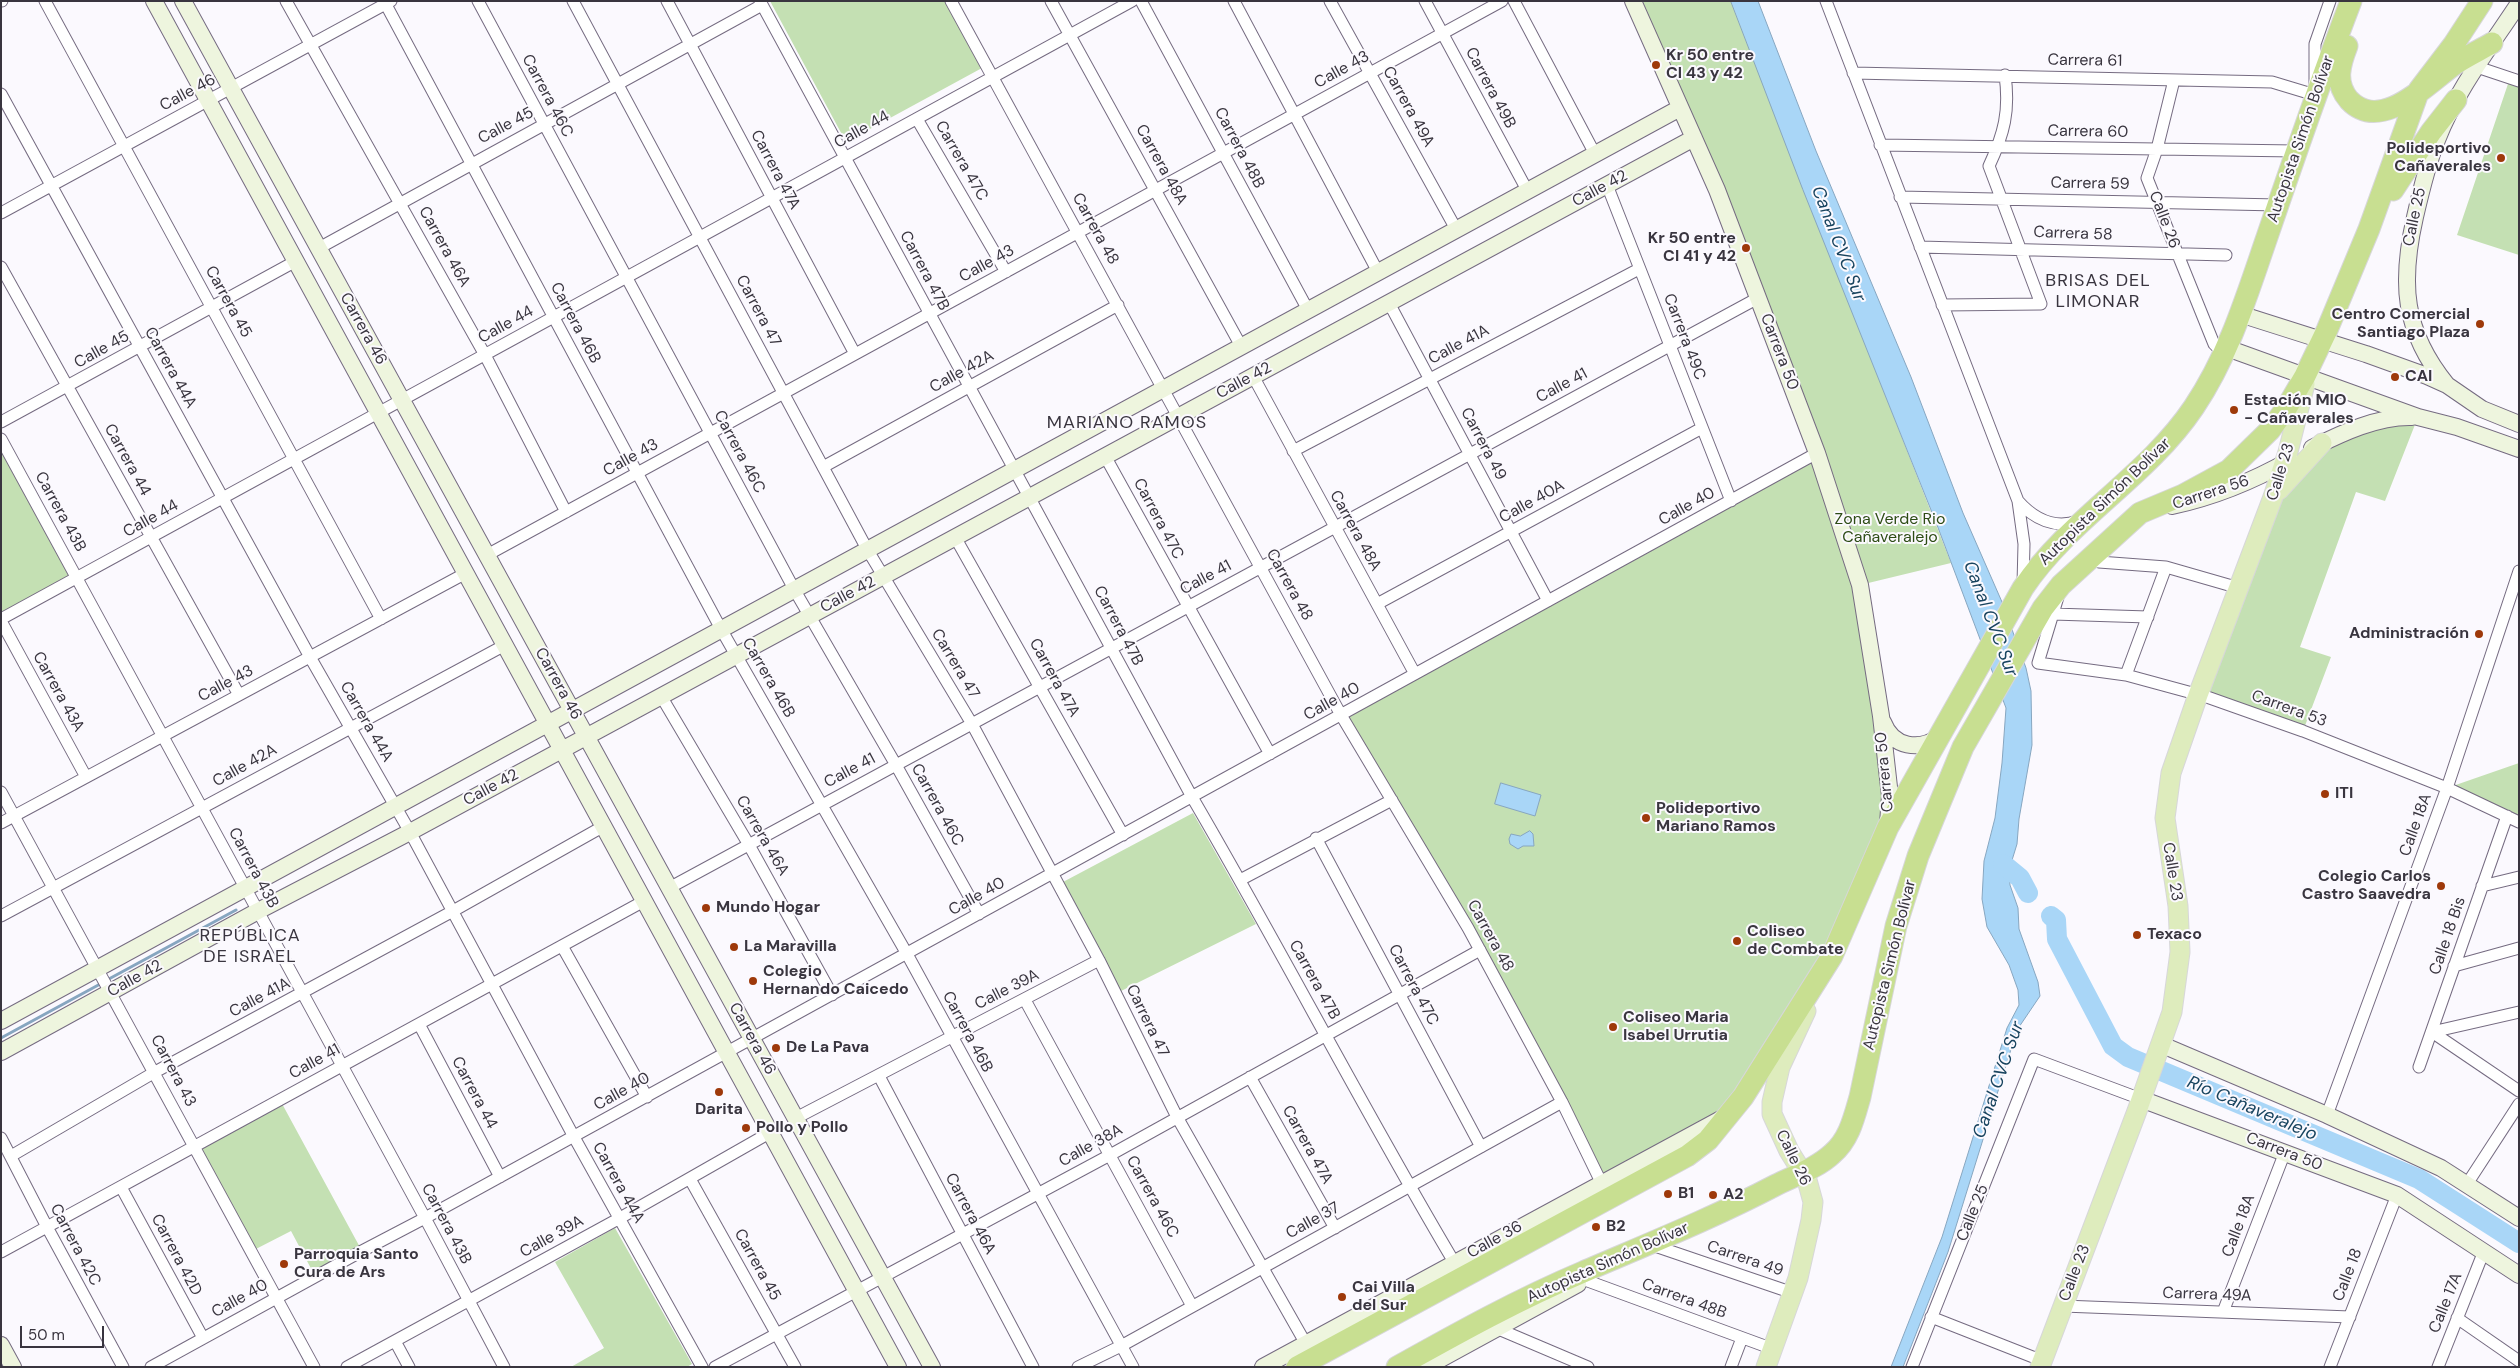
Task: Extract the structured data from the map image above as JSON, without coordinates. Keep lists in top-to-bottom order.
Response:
{
  "streets": {
    "highway": ["Autopista Simón Bolívar"],
    "main road": ["Calle 26", "Calle 23"],
    "street": [
      "Carrera 61",
      "Calle 43",
      "Carrera 49B",
      "Calle 46",
      "Carrera 46C",
      "Carrera 49A",
      "Calle 45",
      "Calle 44",
      "Carrera 60",
      "Carrera 48B",
      "Carrera 47C",
      "Carrera 48A",
      "Carrera 47A",
      "Carrera 59",
      "Calle 42",
      "Calle 25",
      "Carrera 48",
      "Carrera 58",
      "Carrera 46A",
      "Carrera 47B",
      "Carrera 45",
      "Carrera 47",
      "Carrera 46B",
      "Carrera 46",
      "Carrera 49C",
      "Calle 41A",
      "Carrera 50",
      "Carrera 44A",
      "Calle 42A",
      "Calle 41",
      "Carrera 49",
      "Carrera 44",
      "Carrera 56",
      "Calle 40A",
      "Calle 40",
      "Carrera 43B",
      "Carrera 43A",
      "Carrera 53",
      "Calle 18A",
      "Calle 18 Bis",
      "Calle 39A",
      "Carrera 43",
      "Calle 38A",
      "Calle 37",
      "Calle 36",
      "Carrera 42C",
      "Carrera 42D",
      "Calle 18",
      "Calle 17A"
    ]
  },
  "crossings": [
    ["Carrera 61", "Autopista Simón Bolívar"],
    ["Carrera 61", "Calle 26"],
    ["Calle 43", "Carrera 49B"],
    ["Calle 43", "Carrera 46C"],
    ["Calle 43", "Carrera 49A"],
    ["Calle 43", "Carrera 48B"],
    ["Calle 43", "Carrera 47C"],
    ["Calle 43", "Carrera 48A"],
    ["Calle 43", "Carrera 47A"],
    ["Calle 43", "Carrera 48"],
    ["Calle 43", "Carrera 46A"],
    ["Calle 43", "Carrera 47B"],
    ["Calle 43", "Carrera 45"],
    ["Calle 43", "Carrera 47"],
    ["Calle 43", "Carrera 46B"],
    ["Calle 43", "Carrera 46"],
    ["Calle 43", "Carrera 44A"],
    ["Calle 43", "Carrera 44"],
    ["Calle 43", "Carrera 43B"],
    ["Calle 43", "Carrera 43A"],
    ["Calle 43", "Carrera 43"],
    ["Carrera 49B", "Calle 42"],
    ["Calle 46", "Carrera 46A"],
    ["Calle 46", "Carrera 45"],
    ["Calle 46", "Carrera 46B"],
    ["Calle 46", "Carrera 46"],
    ["Calle 46", "Carrera 44A"],
    ["Carrera 46C", "Calle 45"],
    ["Carrera 46C", "Calle 44"],
    ["Carrera 46C", "Calle 42"],
    ["Carrera 46C", "Calle 41"],
    ["Carrera 46C", "Calle 40"],
    ["Carrera 46C", "Calle 39A"],
    ["Carrera 46C", "Calle 38A"],
    ["Carrera 46C", "Calle 37"],
    ["Carrera 49A", "Calle 42"],
    ["Carrera 49A", "Calle 23"],
    ["Carrera 49A", "Calle 18A"],
    ["Carrera 49A", "Calle 18"],
    ["Calle 45", "Carrera 47A"],
    ["Calle 45", "Carrera 46A"],
    ["Calle 45", "Carrera 47B"],
    ["Calle 45", "Carrera 45"],
    ["Calle 45", "Carrera 47"],
    ["Calle 45", "Carrera 46B"],
    ["Calle 45", "Carrera 46"],
    ["Calle 45", "Carrera 44A"],
    ["Calle 45", "Carrera 44"],
    ["Calle 44", "Carrera 47C"],
    ["Calle 44", "Carrera 48A"],
    ["Calle 44", "Carrera 47A"],
    ["Calle 44", "Carrera 48"],
    ["Calle 44", "Carrera 46A"],
    ["Calle 44", "Carrera 47B"],
    ["Calle 44", "Carrera 45"],
    ["Calle 44", "Carrera 47"],
    ["Calle 44", "Carrera 46B"],
    ["Calle 44", "Carrera 46"],
    ["Calle 44", "Carrera 44A"],
    ["Calle 44", "Carrera 44"],
    ["Calle 44", "Carrera 43B"],
    ["Calle 44", "Carrera 43A"],
    ["Carrera 60", "Autopista Simón Bolívar"],
    ["Carrera 60", "Calle 26"],
    ["Autopista Simón Bolívar", "Carrera 59"],
    ["Autopista Simón Bolívar", "Calle 26"],
    ["Autopista Simón Bolívar", "Carrera 50"],
    ["Autopista Simón Bolívar", "Calle 23"],
    ["Autopista Simón Bolívar", "Carrera 56"],
    ["Autopista Simón Bolívar", "Calle 36"],
    ["Carrera 48B", "Calle 42"],
    ["Carrera 48B", "Calle 26"],
    ["Carrera 47C", "Calle 42"],
    ["Carrera 47C", "Calle 41"],
    ["Carrera 47C", "Calle 40"],
    ["Carrera 47C", "Calle 38A"],
    ["Carrera 47C", "Calle 37"],
    ["Carrera 48A", "Calle 42"],
    ["Carrera 48A", "Calle 41A"],
    ["Carrera 48A", "Calle 41"],
    ["Carrera 48A", "Calle 40A"],
    ["Carrera 48A", "Calle 40"],
    ["Carrera 47A", "Calle 42"],
    ["Carrera 47A", "Calle 41"],
    ["Carrera 47A", "Calle 40"],
    ["Carrera 47A", "Calle 38A"],
    ["Carrera 47A", "Calle 37"],
    ["Carrera 59", "Calle 26"],
    ["Calle 42", "Carrera 48"],
    ["Calle 42", "Carrera 46A"],
    ["Calle 42", "Carrera 47B"],
    ["Calle 42", "Carrera 47"],
    ["Calle 42", "Carrera 46B"],
    ["Calle 42", "Carrera 46"],
    ["Calle 42", "Carrera 49C"],
    ["Calle 42", "Carrera 50"],
    ["Calle 42", "Carrera 44A"],
    ["Calle 42", "Carrera 49"],
    ["Calle 42", "Carrera 43B"],
    ["Calle 42", "Carrera 43"],
    ["Calle 25", "Carrera 50"],
    ["Calle 26", "Carrera 58"],
    ["Calle 26", "Carrera 49"],
    ["Calle 26", "Carrera 56"],
    ["Carrera 48", "Calle 42A"],
    ["Carrera 48", "Calle 41"],
    ["Carrera 48", "Calle 40"],
    ["Carrera 48", "Calle 38A"],
    ["Carrera 48", "Calle 37"],
    ["Carrera 48", "Calle 36"],
    ["Carrera 46A", "Calle 41"],
    ["Carrera 46A", "Calle 40"],
    ["Carrera 46A", "Calle 39A"],
    ["Carrera 46A", "Calle 38A"],
    ["Carrera 47B", "Calle 42A"],
    ["Carrera 47B", "Calle 41"],
    ["Carrera 47B", "Calle 40"],
    ["Carrera 47B", "Calle 38A"],
    ["Carrera 47B", "Calle 37"],
    ["Carrera 47B", "Calle 36"],
    ["Carrera 45", "Calle 39A"],
    ["Carrera 45", "Calle 38A"],
    ["Carrera 47", "Calle 42A"],
    ["Carrera 47", "Calle 41"],
    ["Carrera 47", "Calle 40"],
    ["Carrera 47", "Calle 39A"],
    ["Carrera 47", "Calle 38A"],
    ["Carrera 47", "Calle 37"],
    ["Carrera 47", "Calle 36"],
    ["Carrera 46B", "Calle 41"],
    ["Carrera 46B", "Calle 40"],
    ["Carrera 46B", "Calle 39A"],
    ["Carrera 46B", "Calle 38A"],
    ["Carrera 46B", "Calle 37"],
    ["Carrera 46", "Calle 41A"],
    ["Carrera 46", "Calle 42A"],
    ["Carrera 46", "Calle 41"],
    ["Carrera 46", "Calle 40"],
    ["Carrera 46", "Calle 39A"],
    ["Carrera 46", "Calle 38A"],
    ["Carrera 49C", "Calle 41A"],
    ["Carrera 49C", "Calle 41"],
    ["Carrera 49C", "Calle 40A"],
    ["Carrera 49C", "Calle 40"],
    ["Calle 41A", "Carrera 44A"],
    ["Calle 41A", "Carrera 49"],
    ["Calle 41A", "Carrera 43B"],
    ["Calle 41A", "Carrera 43"],
    ["Calle 41A", "Carrera 42C"],
    ["Carrera 50", "Calle 41"],
    ["Carrera 50", "Calle 23"],
    ["Carrera 50", "Calle 40"],
    ["Carrera 50", "Calle 18A"],
    ["Carrera 50", "Calle 18"],
    ["Carrera 50", "Calle 17A"],
    ["Carrera 44A", "Calle 42A"],
    ["Carrera 44A", "Calle 41"],
    ["Carrera 44A", "Calle 40"],
    ["Carrera 44A", "Calle 39A"],
    ["Calle 42A", "Carrera 43B"],
    ["Calle 42A", "Carrera 43"],
    ["Calle 41", "Carrera 49"],
    ["Calle 41", "Carrera 44"],
    ["Calle 41", "Carrera 43B"],
    ["Calle 41", "Carrera 43"],
    ["Calle 41", "Carrera 42C"],
    ["Calle 41", "Carrera 42D"],
    ["Carrera 49", "Calle 40A"],
    ["Carrera 49", "Calle 40"],
    ["Carrera 44", "Calle 40"],
    ["Calle 23", "Carrera 56"],
    ["Calle 23", "Carrera 53"],
    ["Calle 40", "Carrera 43B"],
    ["Calle 40", "Carrera 43"],
    ["Calle 40", "Carrera 42D"],
    ["Carrera 43B", "Calle 39A"],
    ["Carrera 53", "Calle 18A"],
    ["Carrera 53", "Calle 18 Bis"]
  ],
  "districts": ["BRISAS DEL LIMONAR", "MARIANO RAMOS", "REPÚBLICA DE ISRAEL"],
  "water": ["Canal CVC Sur", "Río Cañaveralejo"],
  "parks": ["Zona Verde Rio Cañaveralejo"],
  "places": [
    "Kr 50 entre Cl 43 y 42",
    "Polideportivo Cañaverales",
    "Kr 50 entre Cl 41 y 42",
    "Centro Comercial Santiago Plaza",
    "CAI",
    "Estación MIO - Cañaverales",
    "Administración",
    "ITI",
    "Polideportivo Mariano Ramos",
    "Colegio Carlos Castro Saavedra",
    "Mundo Hogar",
    "Texaco",
    "Coliseo de Combate",
    "La Maravilla",
    "Colegio Hernando Caicedo",
    "Coliseo Maria Isabel Urrutia",
    "De La Pava",
    "Darita",
    "Pollo y Pollo",
    "B1",
    "A2",
    "B2",
    "Parroquia Santo Cura de Ars",
    "Cai Villa del Sur"
  ],
  "scale_bar": "50 m"
}
